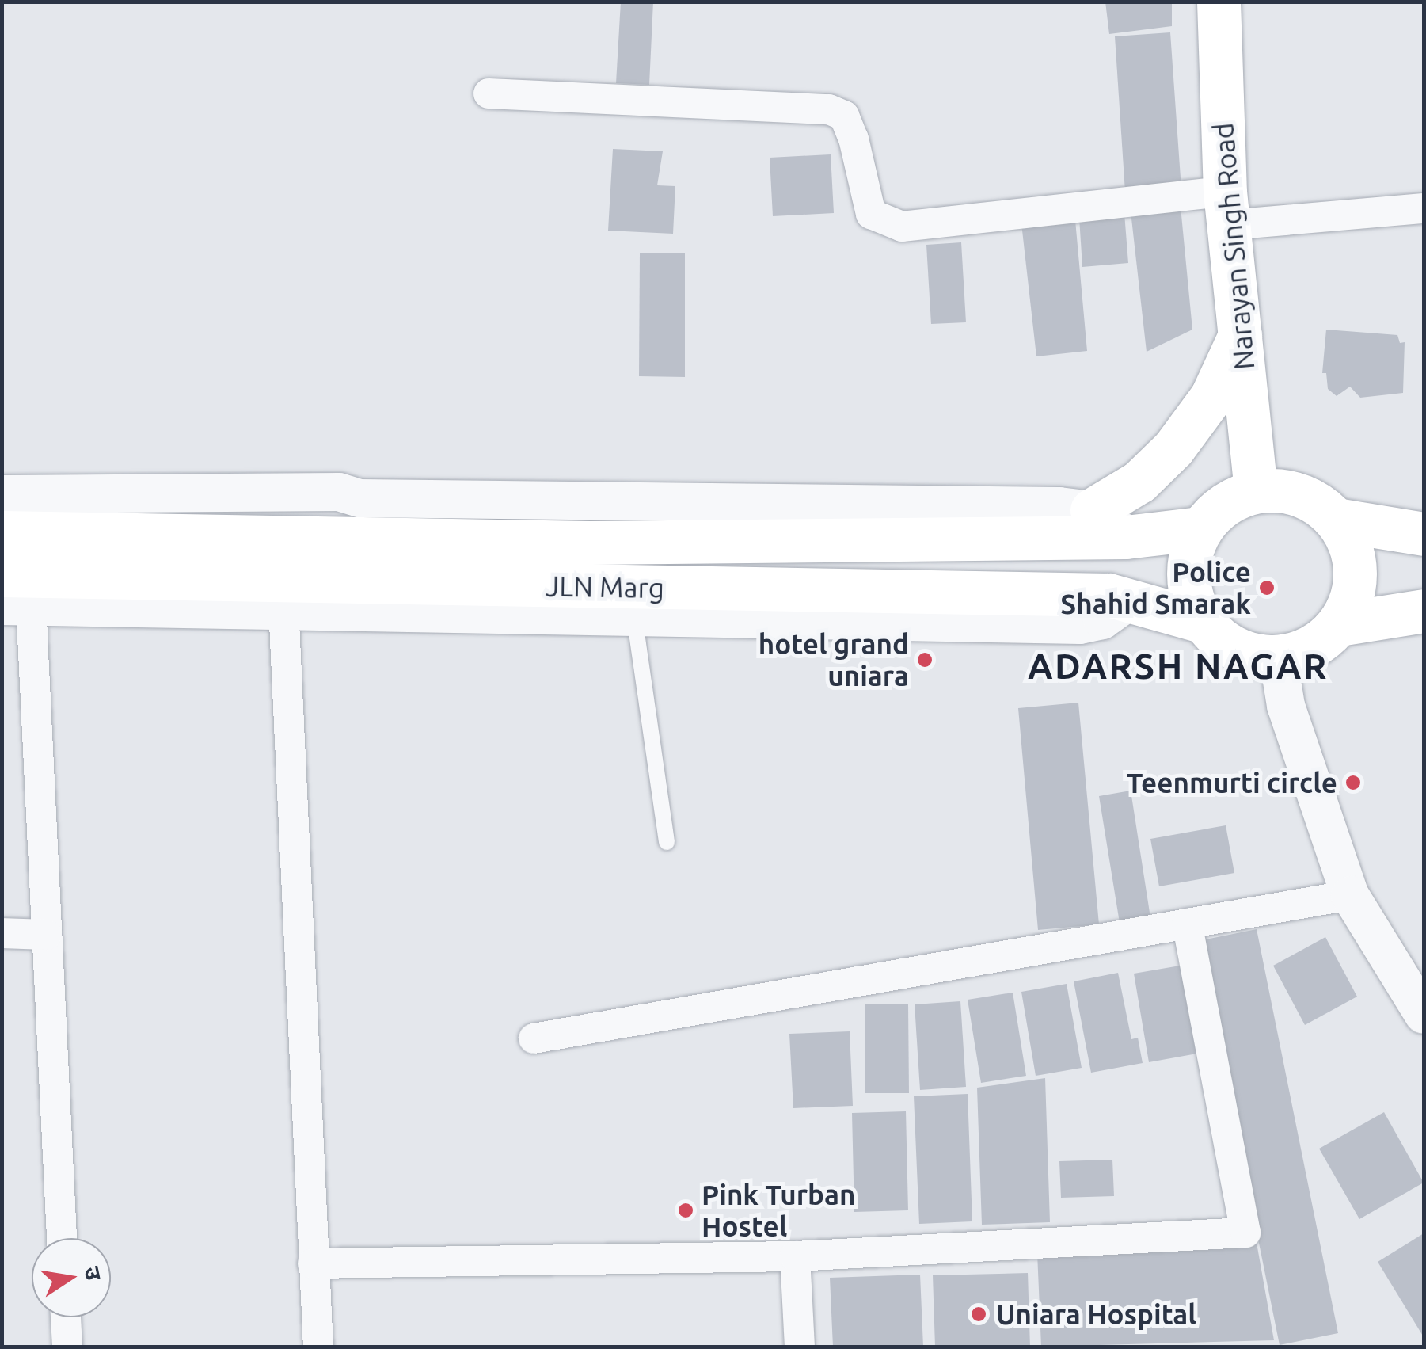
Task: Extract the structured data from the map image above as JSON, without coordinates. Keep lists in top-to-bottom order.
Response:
{
  "streets": {
    "main road": ["Narayan Singh Road", "JLN Marg"]
  },
  "crossings": [
    ["Narayan Singh Road", "JLN Marg"]
  ],
  "districts": ["ADARSH NAGAR"],
  "places": [
    "Police Shahid Smarak",
    "hotel grand uniara",
    "Teenmurti circle",
    "Pink Turban Hostel",
    "Uniara Hospital"
  ],
  "north": "right"
}
